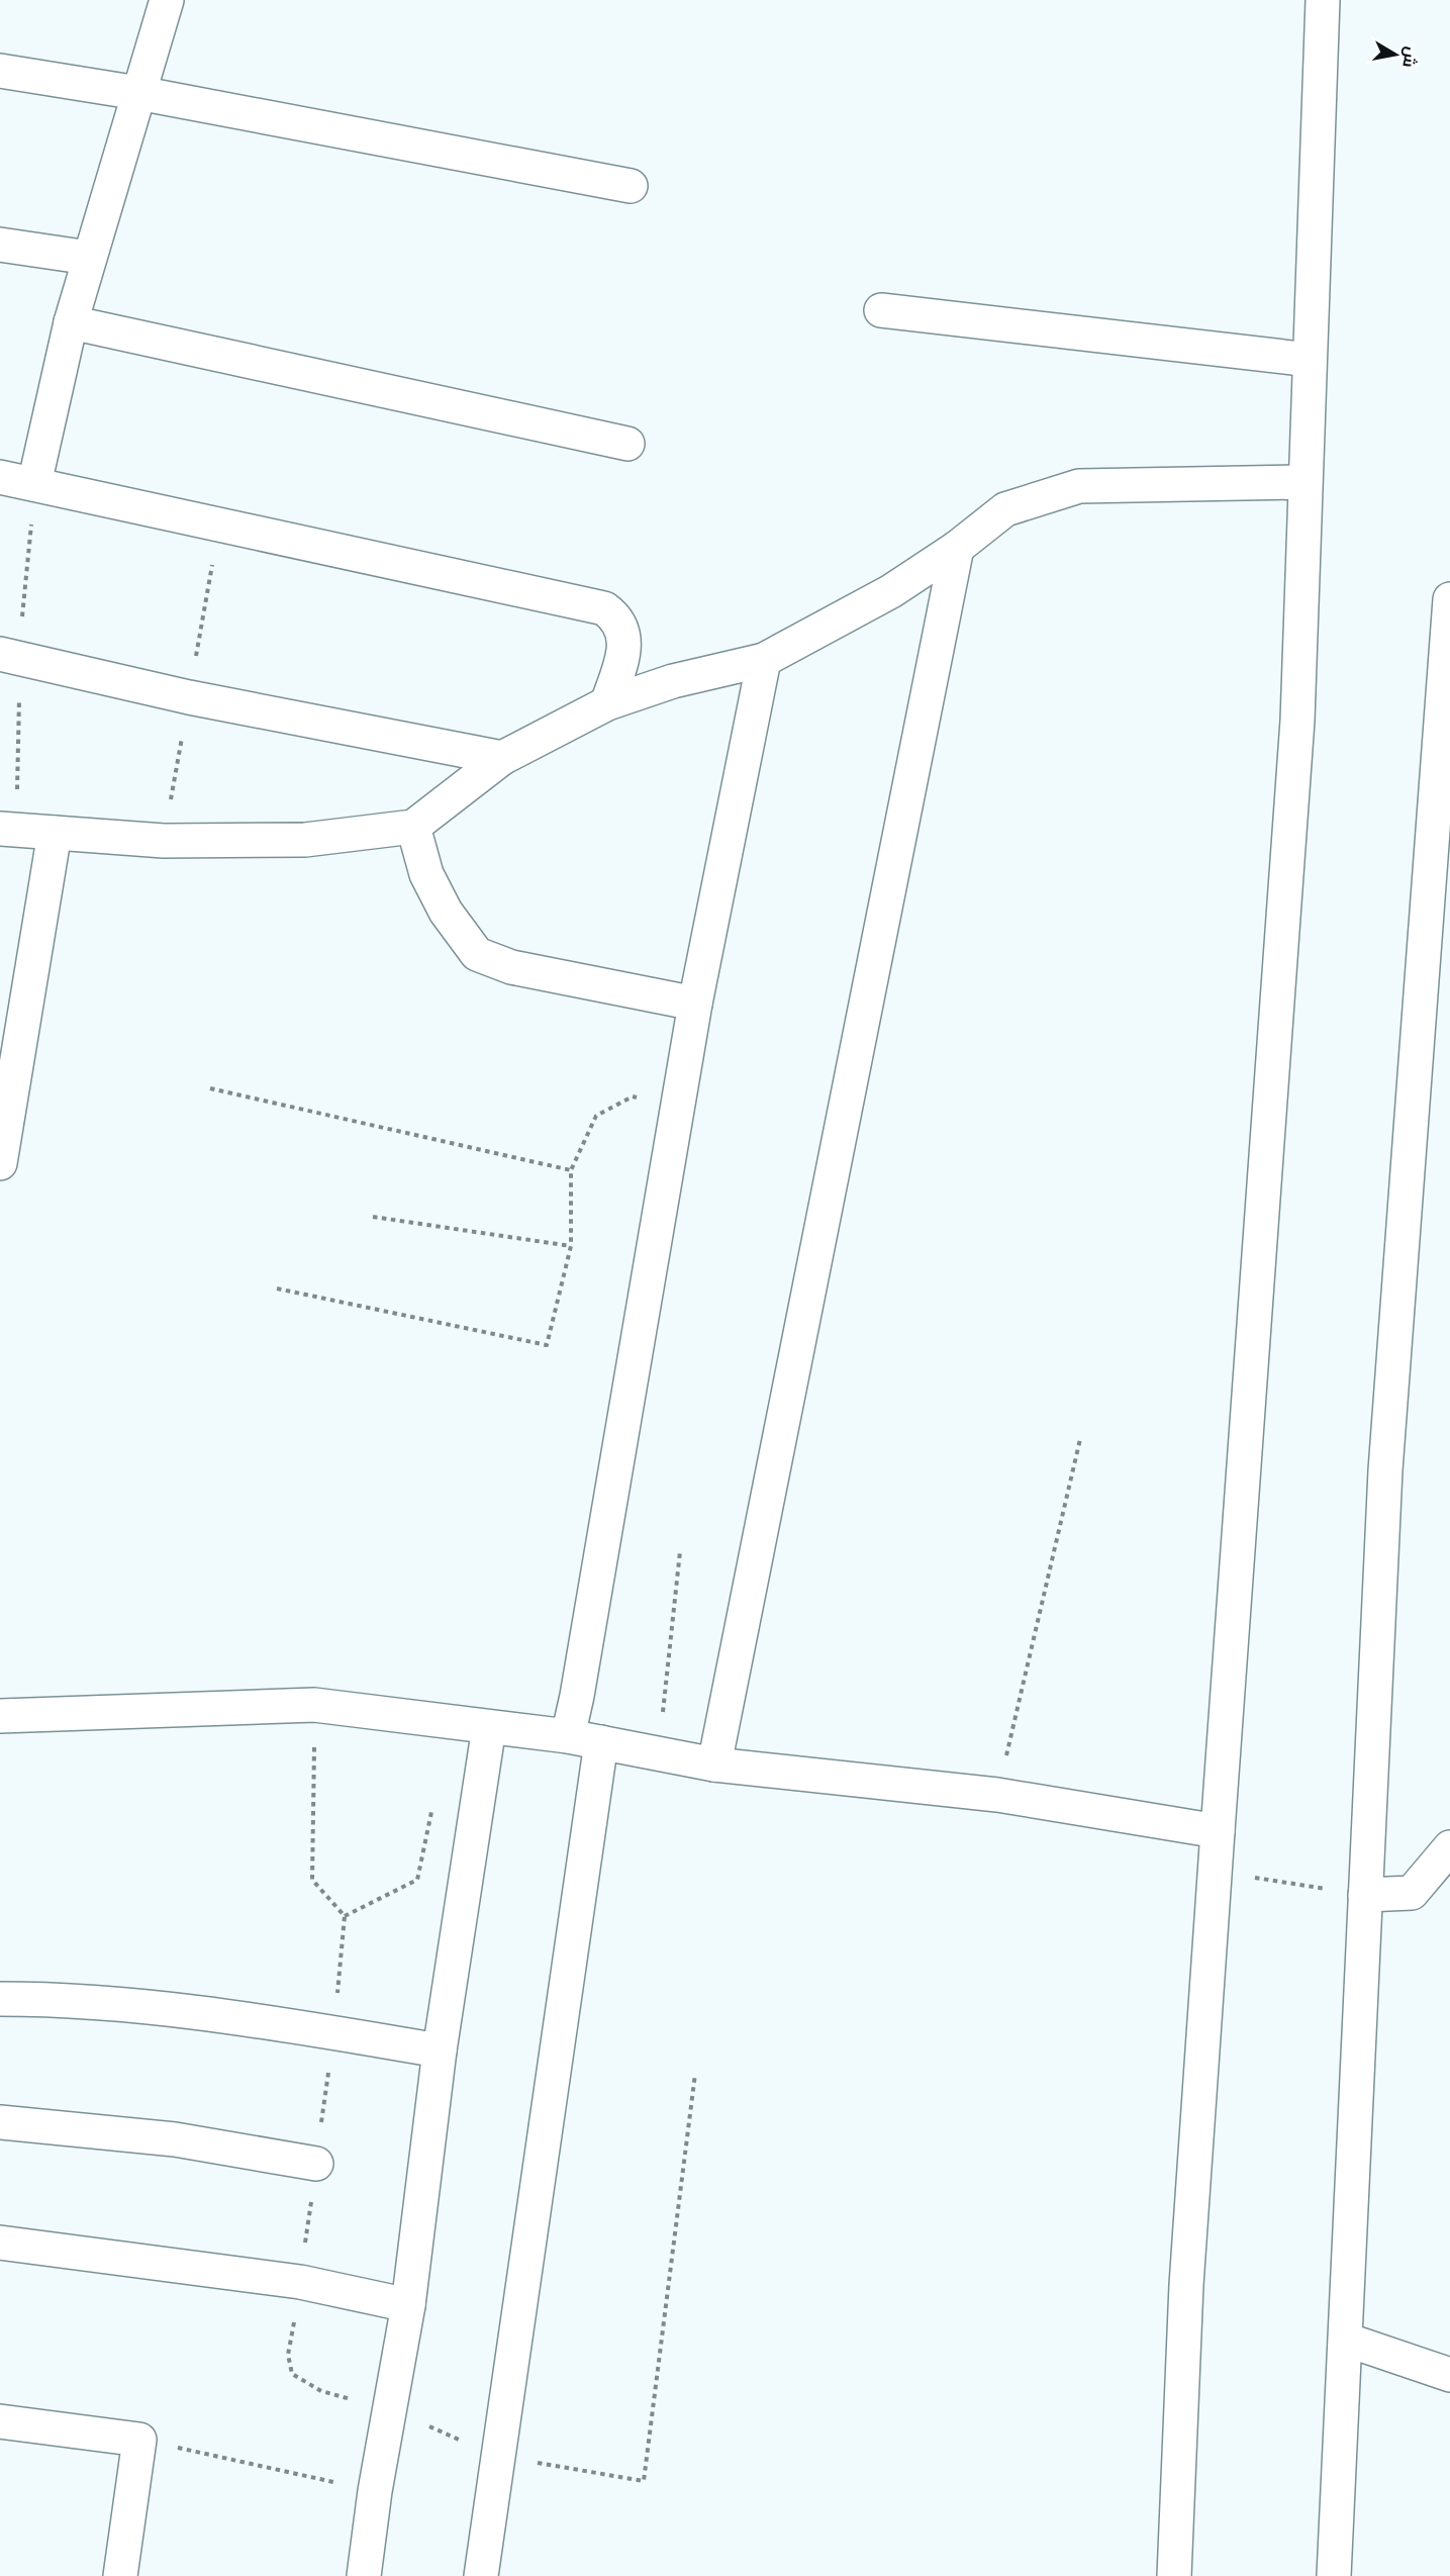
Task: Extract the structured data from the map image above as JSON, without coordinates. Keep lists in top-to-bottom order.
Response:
{
  "north": "right"
}
